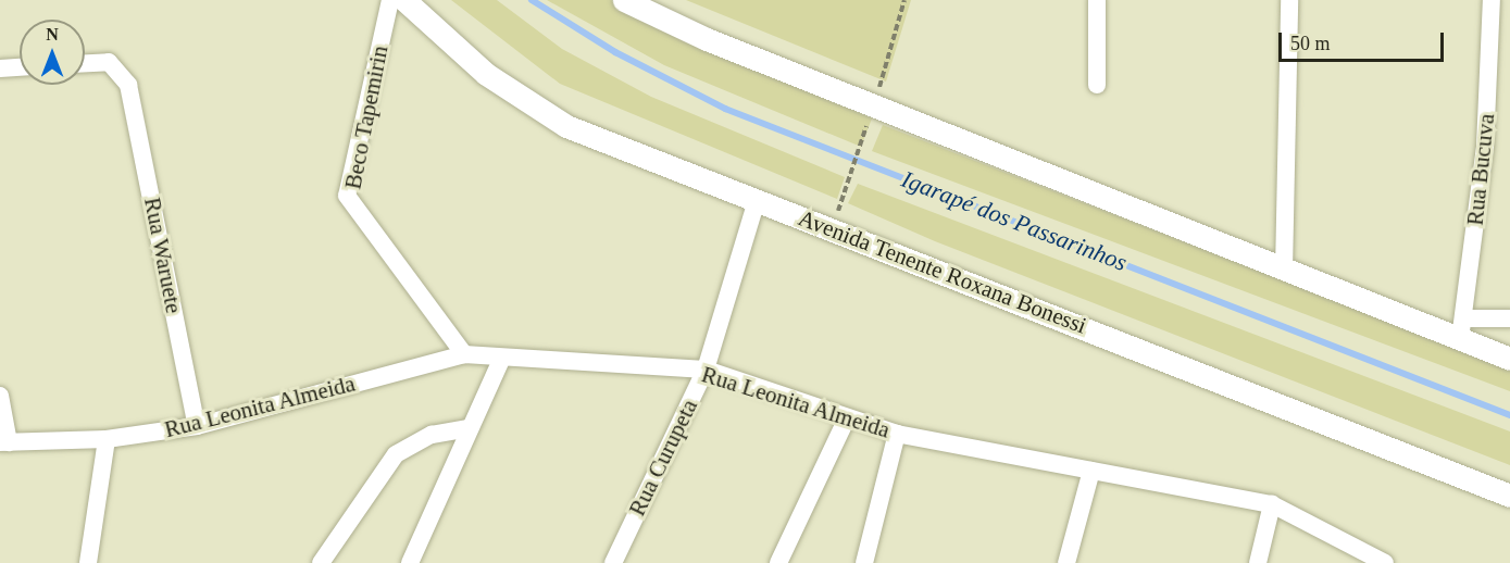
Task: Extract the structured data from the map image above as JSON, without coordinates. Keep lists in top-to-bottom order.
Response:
{
  "streets": {
    "street": [
      "Beco Tapemirin",
      "Rua Bucuva",
      "Rua Waruete",
      "Avenida Tenente Roxana Bonessi",
      "Rua Leonita Almeida",
      "Rua Curupeta"
    ]
  },
  "crossings": [
    ["Beco Tapemirin", "Rua Leonita Almeida"],
    ["Rua Waruete", "Rua Leonita Almeida"],
    ["Avenida Tenente Roxana Bonessi", "Rua Curupeta"],
    ["Rua Leonita Almeida", "Rua Curupeta"]
  ],
  "water": ["Igarapé dos Passarinhos"],
  "scale_bar": "50 m",
  "north": "top"
}
